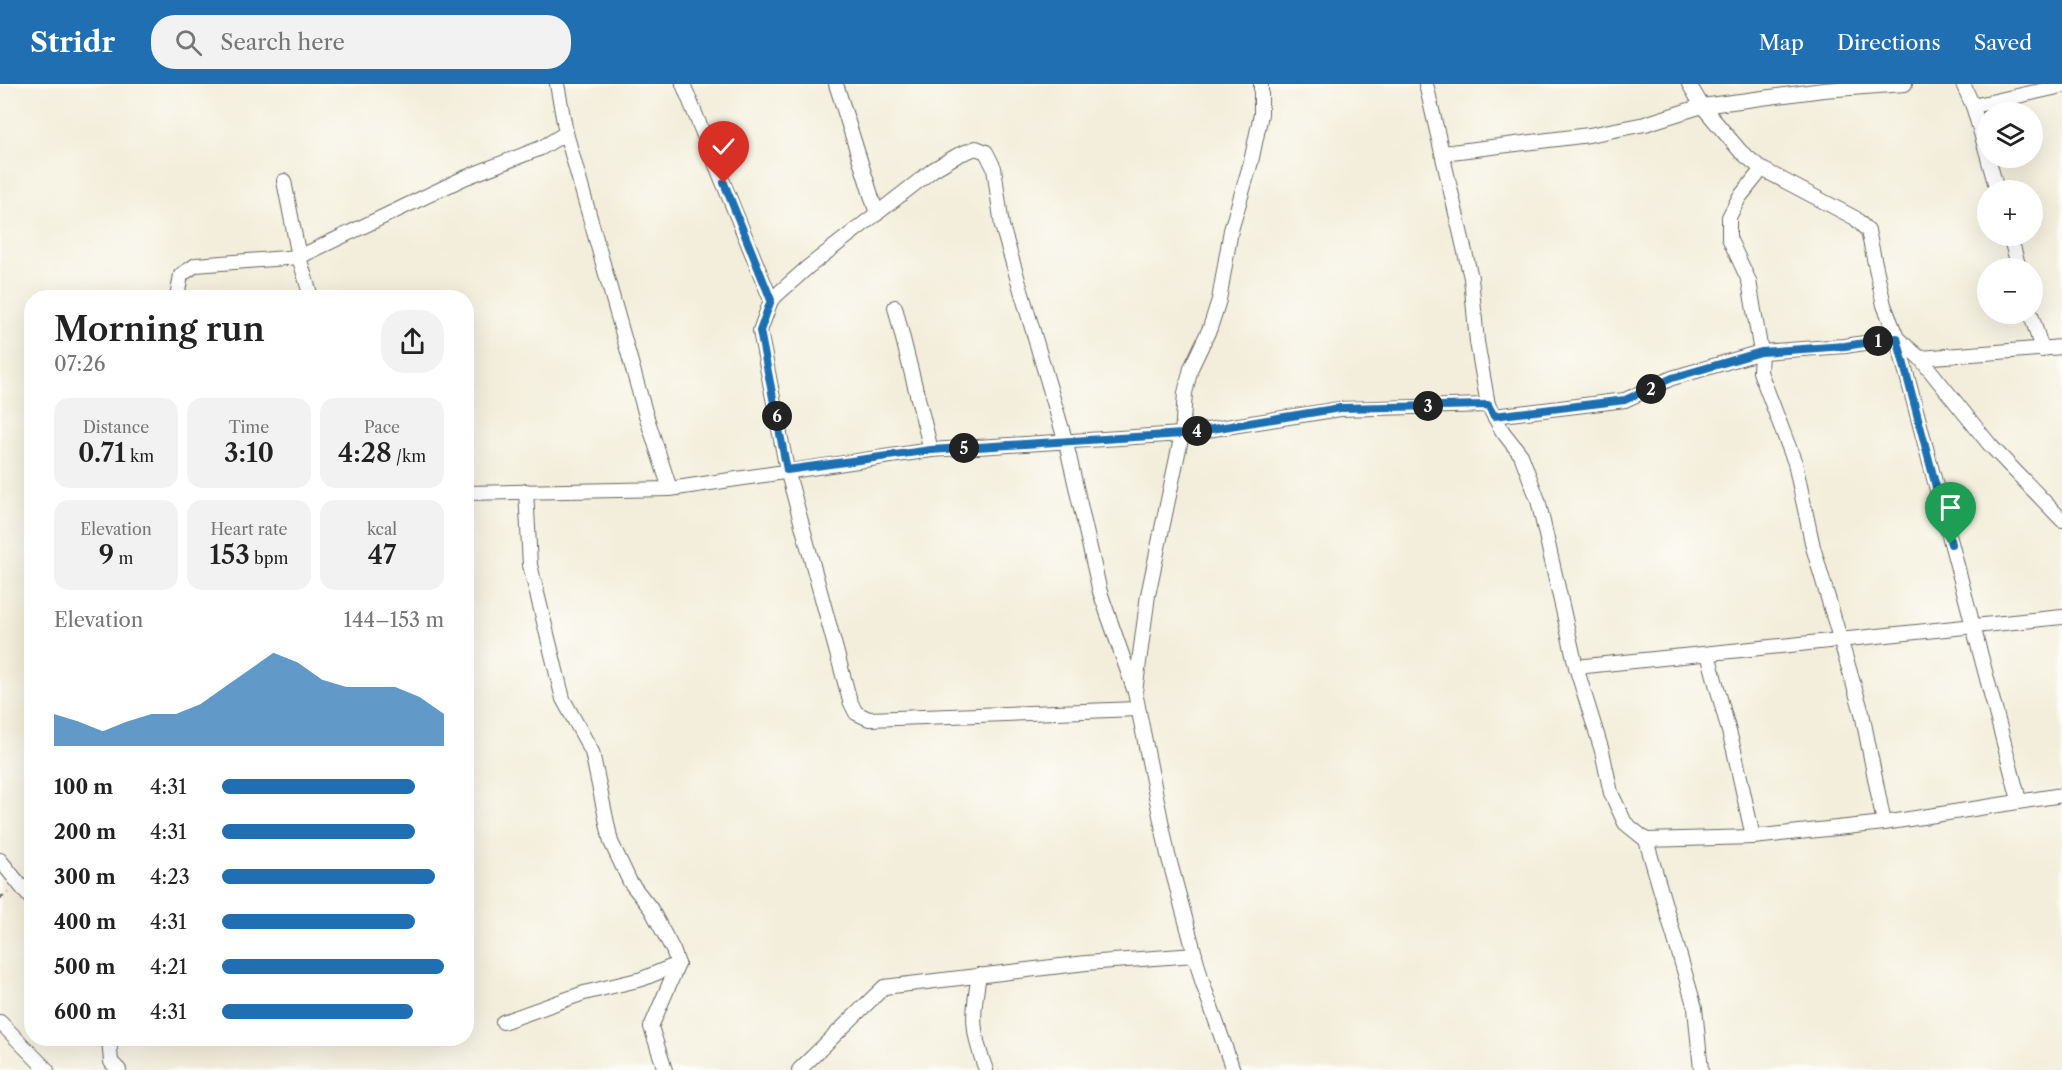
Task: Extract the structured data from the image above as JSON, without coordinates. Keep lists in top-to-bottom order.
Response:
{
  "page": {
    "header": "Stridr",
    "search": "Search here",
    "nav": ["Map", "Directions", "Saved"],
    "map_buttons": ["+", "−"],
    "heading": ["Morning run", "07:26"],
    "pins": [
      "1",
      "2",
      "3",
      "6",
      "4",
      "5"
    ],
    "stats": [
      ["Distance", "0.71 km"],
      ["Time", "3:10"],
      ["Pace", "4:28 /km"],
      ["Elevation", "9 m"],
      ["Heart rate", "153 bpm"],
      ["kcal", "47"]
    ],
    "chart": ["Elevation", "144–153 m"],
    "list": [
      {
        "name": "100 m",
        "note": "4:31"
      },
      {
        "name": "200 m",
        "note": "4:31"
      },
      {
        "name": "300 m",
        "note": "4:23"
      },
      {
        "name": "400 m",
        "note": "4:31"
      },
      {
        "name": "500 m",
        "note": "4:21"
      },
      {
        "name": "600 m",
        "note": "4:31"
      }
    ]
  }
}
